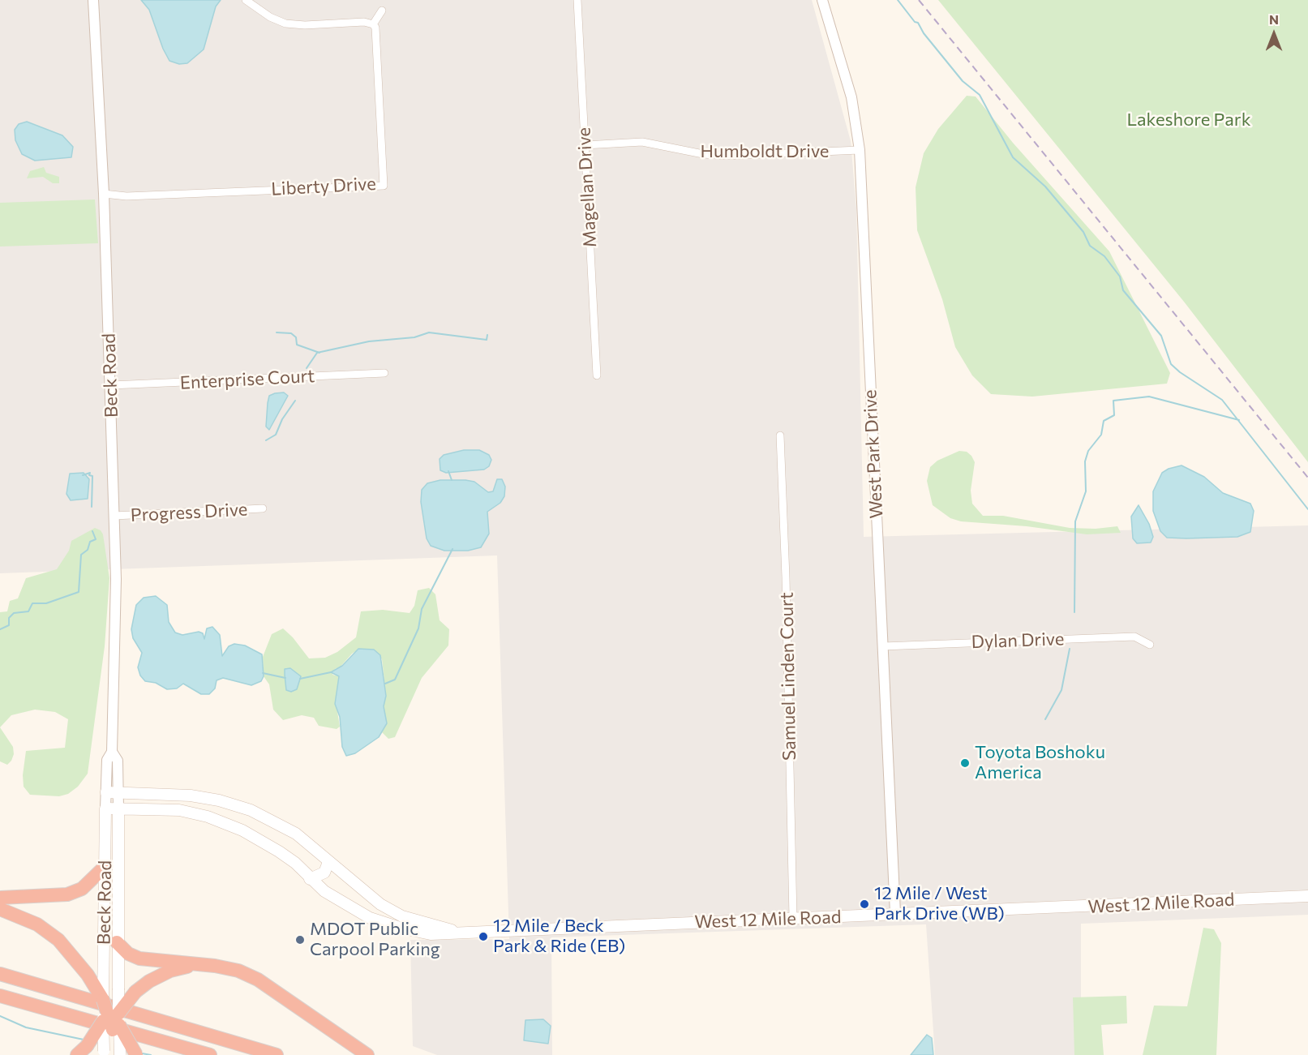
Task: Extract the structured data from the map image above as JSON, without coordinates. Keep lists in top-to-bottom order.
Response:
{
  "streets": {
    "main road": ["Beck Road", "West 12 Mile Road"],
    "street": [
      "Humboldt Drive",
      "Liberty Drive",
      "Magellan Drive",
      "Enterprise Court",
      "West Park Drive",
      "Progress Drive",
      "Dylan Drive",
      "Samuel Linden Court"
    ]
  },
  "crossings": [
    ["Humboldt Drive", "Magellan Drive"],
    ["Humboldt Drive", "West Park Drive"],
    ["Liberty Drive", "Beck Road"],
    ["Beck Road", "Enterprise Court"],
    ["Beck Road", "Progress Drive"],
    ["Beck Road", "West 12 Mile Road"],
    ["West Park Drive", "Dylan Drive"],
    ["West Park Drive", "West 12 Mile Road"],
    ["Samuel Linden Court", "West 12 Mile Road"]
  ],
  "parks": ["Lakeshore Park"],
  "places": [
    "Toyota Boshoku America",
    "12 Mile / West Park Drive (WB)",
    "12 Mile / Beck Park & Ride (EB)",
    "MDOT Public Carpool Parking"
  ],
  "north": "top"
}
